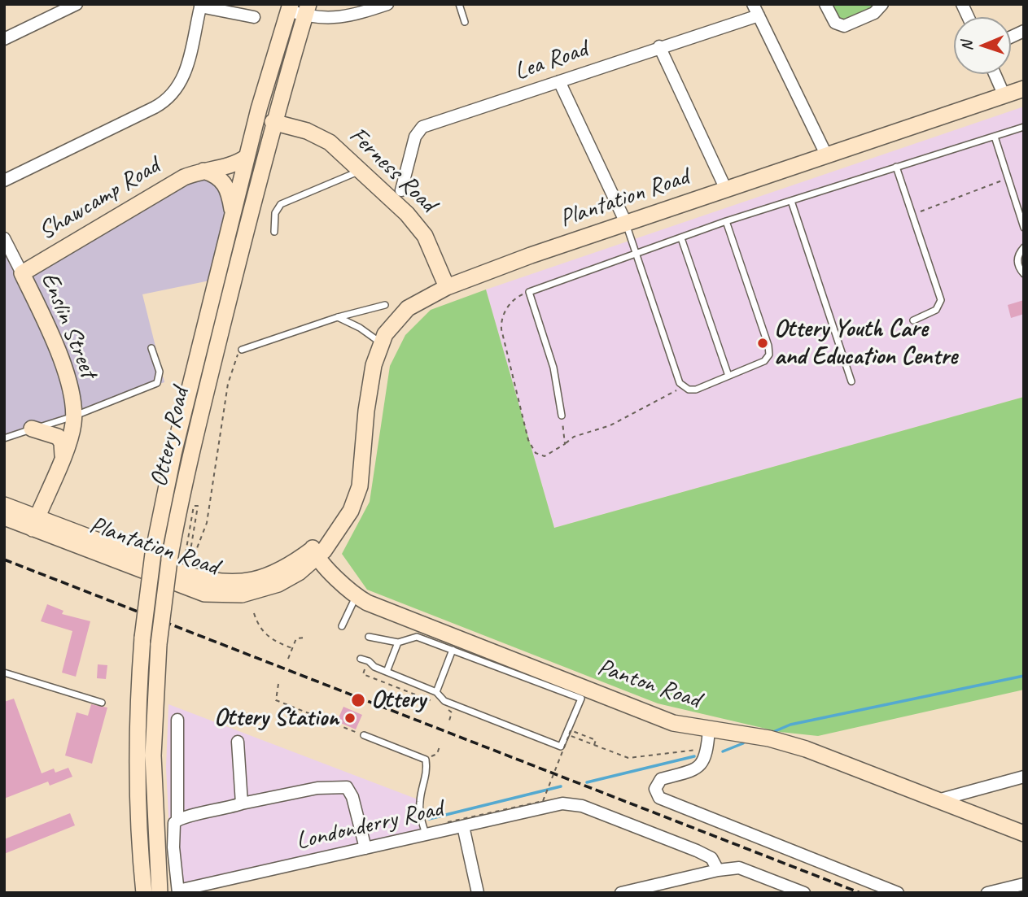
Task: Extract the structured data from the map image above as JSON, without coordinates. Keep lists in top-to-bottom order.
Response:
{
  "streets": {
    "street": [
      "Lea Road",
      "Ferness Road",
      "Plantation Road",
      "Shawcamp Road",
      "Enslin Street",
      "Ottery Road",
      "Panton Road",
      "Londonderry Road"
    ]
  },
  "crossings": [
    ["Ferness Road", "Plantation Road"],
    ["Ferness Road", "Ottery Road"],
    ["Plantation Road", "Enslin Street"],
    ["Plantation Road", "Panton Road"],
    ["Shawcamp Road", "Enslin Street"],
    ["Shawcamp Road", "Ottery Road"]
  ],
  "places": ["Ottery Youth Care and Education Centre", "Ottery", "Ottery Station"],
  "north": "left"
}
